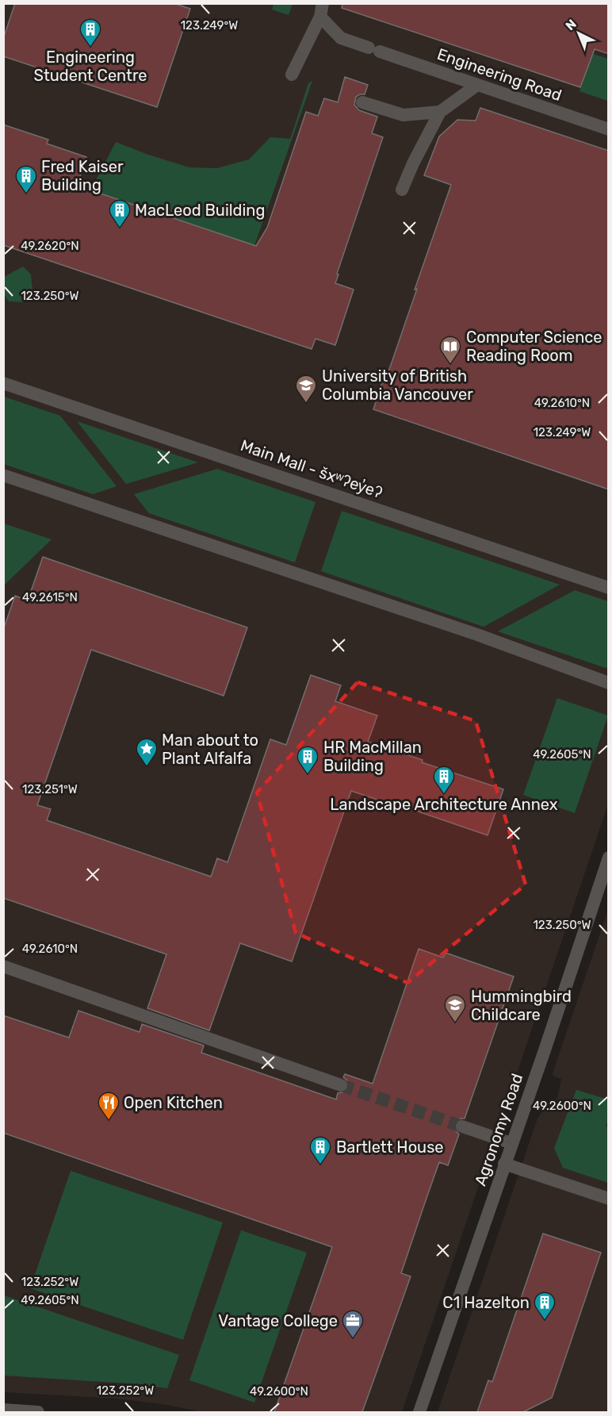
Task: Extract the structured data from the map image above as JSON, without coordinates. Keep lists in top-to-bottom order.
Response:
{
  "streets": {
    "street": ["Engineering Road", "Main Mall - šxʷʔey̓eʔ", "Agronomy Road"]
  },
  "places": {
    "building": [
      "Engineering Student Centre",
      "Fred Kaiser Building",
      "MacLeod Building",
      "HR MacMillan Building",
      "Landscape Architecture Annex",
      "Bartlett House",
      "C1 Hazelton"
    ],
    "library": ["Computer Science Reading Room"],
    "school or university": ["University of British Columbia Vancouver", "Hummingbird Childcare"],
    "place": ["Man about to Plant Alfalfa"],
    "restaurant": ["Open Kitchen"],
    "office": ["Vantage College"]
  },
  "north": "top left",
  "coordinates": [
    "123.249°W",
    "49.2620°N",
    "123.250°W",
    "49.2610°N",
    "49.2615°N",
    "49.2605°N",
    "123.251°W",
    "49.2600°N",
    "123.252°W"
  ]
}
